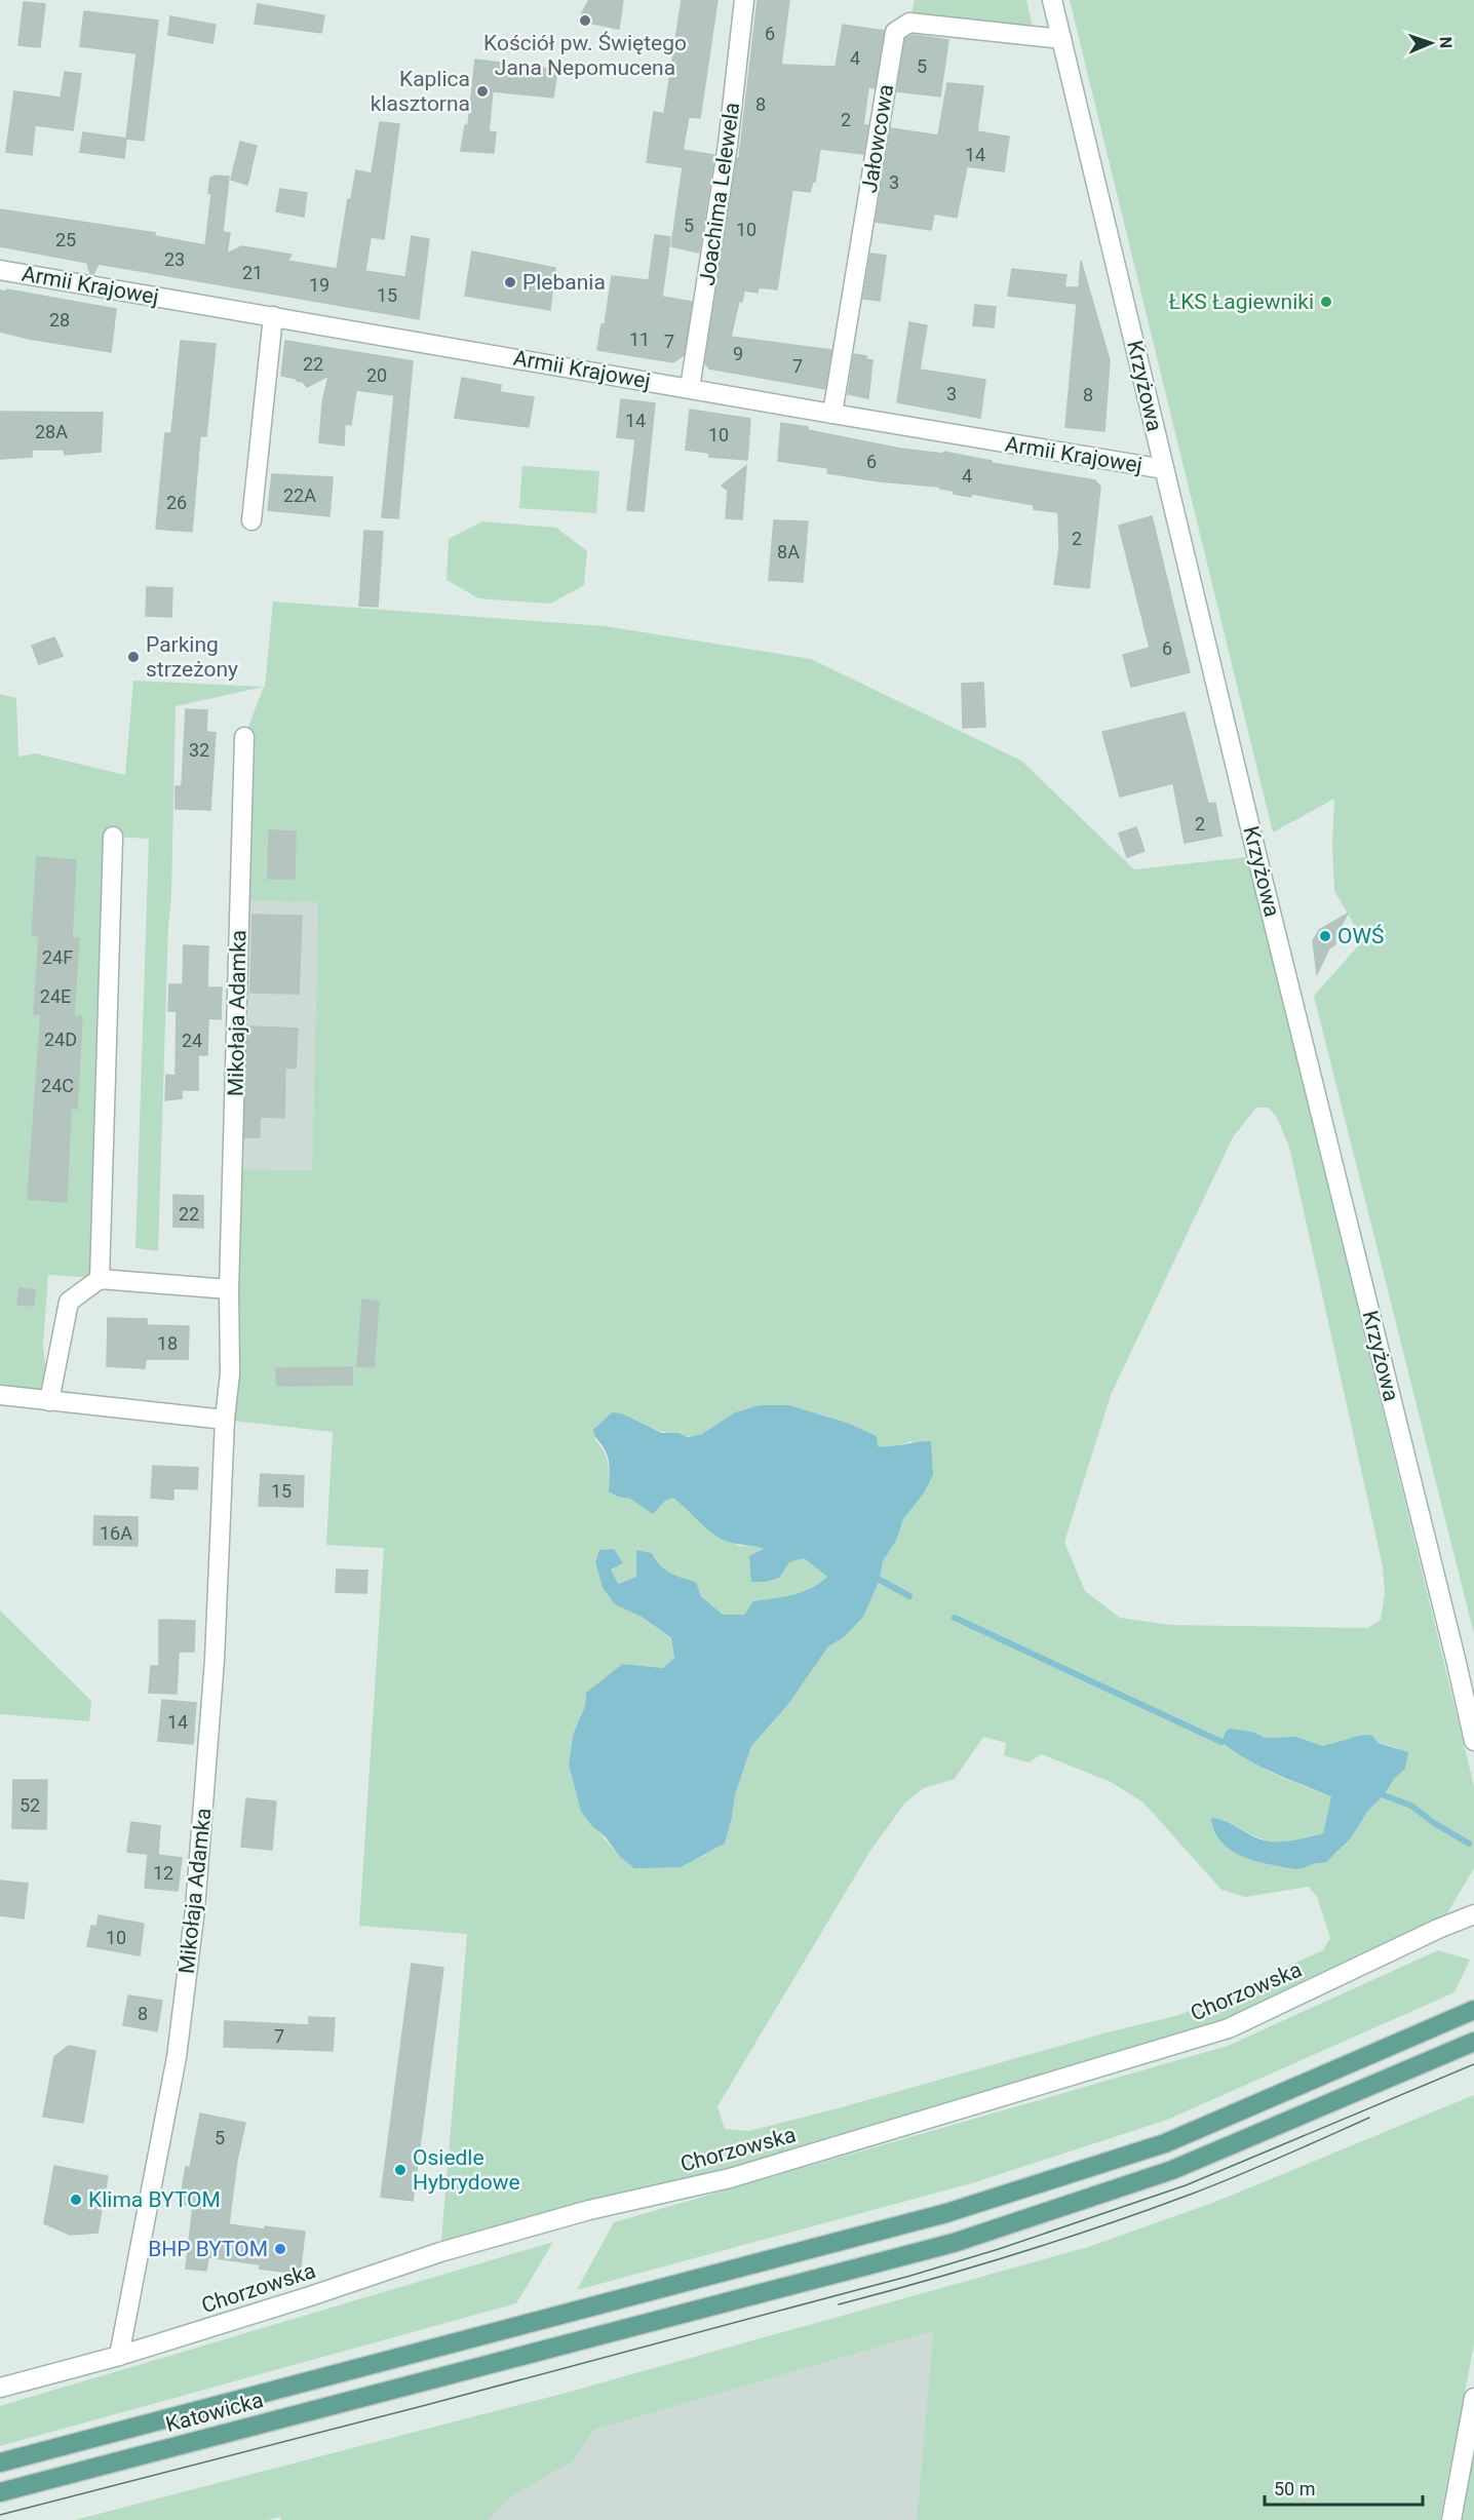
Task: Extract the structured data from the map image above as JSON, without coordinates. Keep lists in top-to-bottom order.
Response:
{
  "streets": {
    "main road": ["Katowicka"],
    "street": [
      "Jałowcowa",
      "Joachima Lelewela",
      "Armii Krajowej",
      "Krzyżowa",
      "Mikołaja Adamka",
      "Chorzowska"
    ]
  },
  "crossings": [
    ["Jałowcowa", "Armii Krajowej"],
    ["Jałowcowa", "Krzyżowa"],
    ["Joachima Lelewela", "Armii Krajowej"],
    ["Armii Krajowej", "Krzyżowa"],
    ["Mikołaja Adamka", "Chorzowska"]
  ],
  "places": [
    "Kościół pw. Świętego Jana Nepomucena",
    "Kaplica klasztorna",
    "Plebania",
    "ŁKS Łagiewniki",
    "Parking strzeżony",
    "OWŚ",
    "Osiedle Hybrydowe",
    "Klima BYTOM",
    "BHP BYTOM"
  ],
  "house_numbers": [
    "6",
    "4",
    "5",
    "8",
    "2",
    "14",
    "3",
    "5",
    "10",
    "25",
    "23",
    "21",
    "19",
    "15",
    "28",
    "11",
    "7",
    "9",
    "22",
    "7",
    "20",
    "3",
    "8",
    "14",
    "28A",
    "10",
    "6",
    "4",
    "22A",
    "26",
    "2",
    "8A",
    "6",
    "32",
    "2",
    "24F",
    "24E",
    "24D",
    "24",
    "24C",
    "22",
    "18",
    "15",
    "16A",
    "14",
    "52",
    "12",
    "10",
    "8",
    "7",
    "5"
  ],
  "scale_bar": "50 m",
  "north": "right"
}
